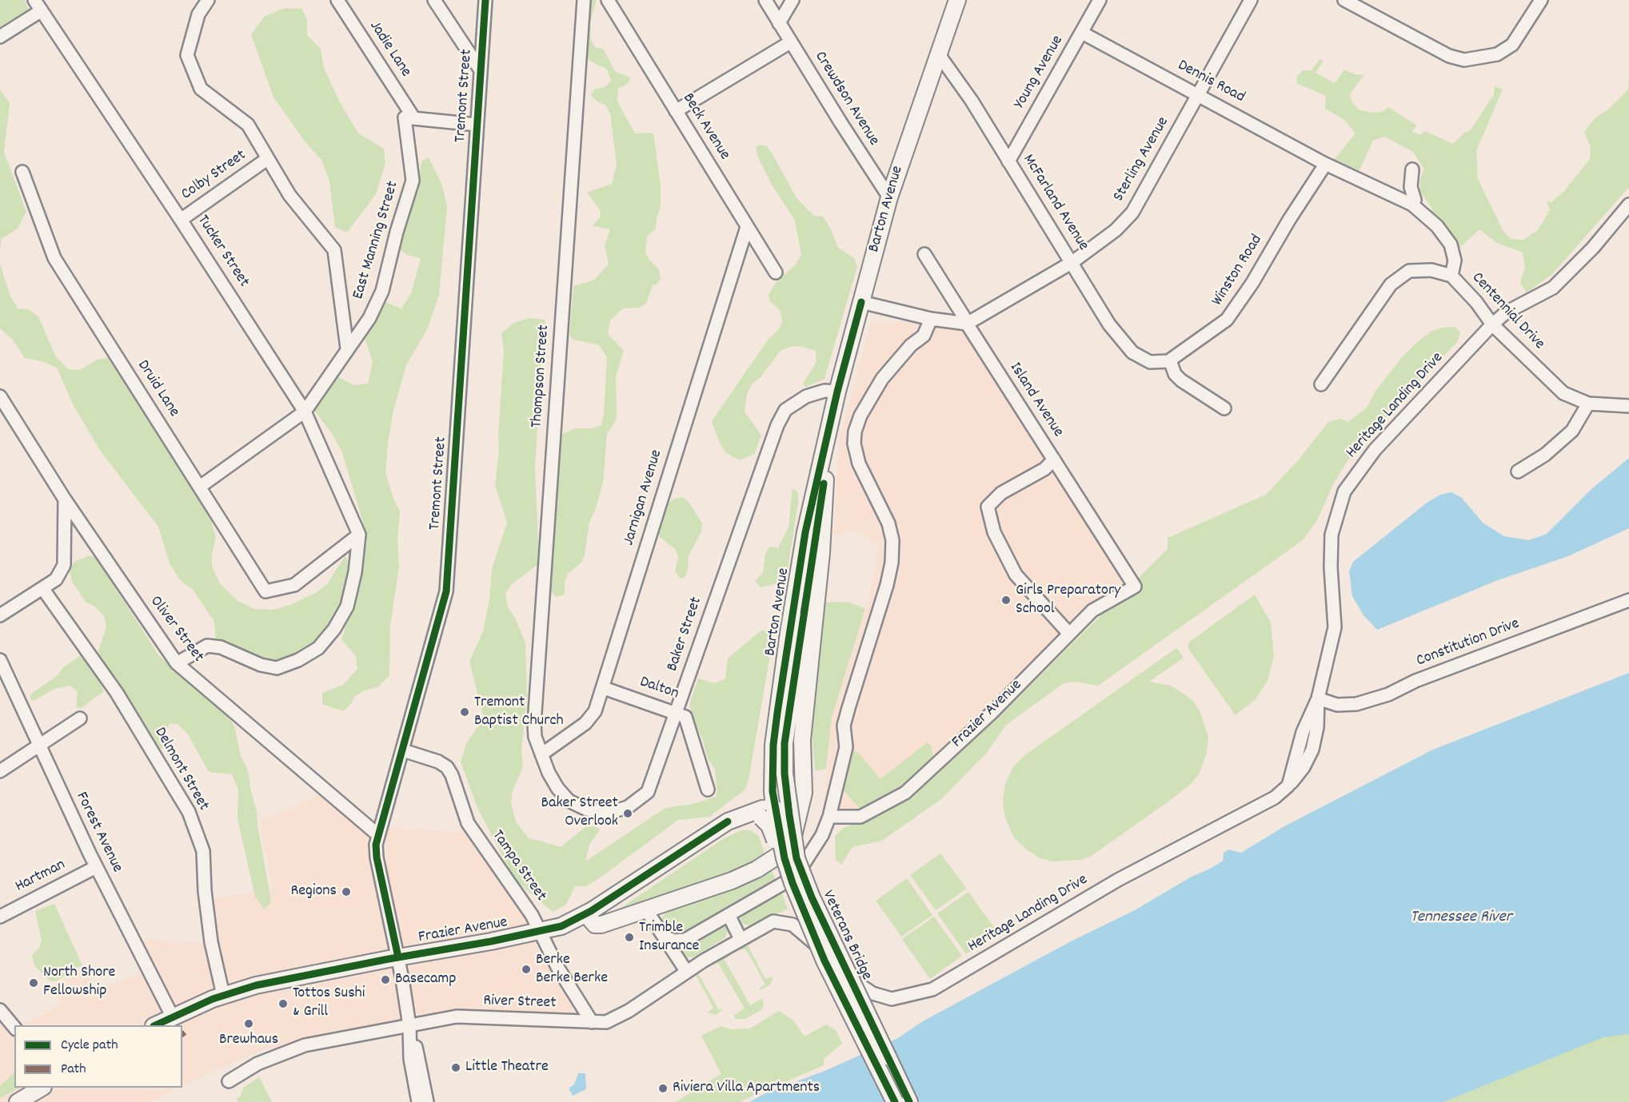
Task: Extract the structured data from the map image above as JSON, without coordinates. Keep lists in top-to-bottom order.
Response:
{
  "streets": {
    "main road": ["Barton Avenue", "Frazier Avenue", "Veterans Bridge"],
    "street": [
      "Jadie Lane",
      "Young Avenue",
      "Dennis Road",
      "Tremont Street",
      "Crewdson Avenue",
      "Beck Avenue",
      "Sterling Avenue",
      "Colby Street",
      "McFarland Avenue",
      "East Manning Street",
      "Tucker Street",
      "Winston Road",
      "Centennial Drive",
      "Thompson Street",
      "Druid Lane",
      "Island Avenue",
      "Heritage Landing Drive",
      "Jarnigan Avenue",
      "Oliver Street",
      "Baker Street",
      "Constitution Drive",
      "Dalton",
      "Delmont Street",
      "Forest Avenue",
      "Tampa Street",
      "Hartman",
      "River Street"
    ]
  },
  "crossings": [
    ["Jadie Lane", "East Manning Street"],
    ["Young Avenue", "Dennis Road"],
    ["Young Avenue", "McFarland Avenue"],
    ["Dennis Road", "Sterling Avenue"],
    ["Dennis Road", "Winston Road"],
    ["Dennis Road", "Centennial Drive"],
    ["Tremont Street", "Oliver Street"],
    ["Tremont Street", "Frazier Avenue"],
    ["Tremont Street", "Tampa Street"],
    ["Tremont Street", "River Street"],
    ["Crewdson Avenue", "Barton Avenue"],
    ["Beck Avenue", "Jarnigan Avenue"],
    ["Sterling Avenue", "McFarland Avenue"],
    ["Sterling Avenue", "Island Avenue"],
    ["Colby Street", "Tucker Street"],
    ["McFarland Avenue", "Barton Avenue"],
    ["McFarland Avenue", "Winston Road"],
    ["Barton Avenue", "Baker Street"],
    ["Barton Avenue", "Frazier Avenue"],
    ["Barton Avenue", "Veterans Bridge"],
    ["East Manning Street", "Tucker Street"],
    ["East Manning Street", "Druid Lane"],
    ["Tucker Street", "Druid Lane"],
    ["Centennial Drive", "Heritage Landing Drive"],
    ["Thompson Street", "Jarnigan Avenue"],
    ["Thompson Street", "Baker Street"],
    ["Island Avenue", "Frazier Avenue"],
    ["Heritage Landing Drive", "Constitution Drive"],
    ["Heritage Landing Drive", "River Street"],
    ["Jarnigan Avenue", "Baker Street"],
    ["Jarnigan Avenue", "Dalton"],
    ["Baker Street", "Dalton"],
    ["Frazier Avenue", "Delmont Street"],
    ["Frazier Avenue", "Forest Avenue"],
    ["Frazier Avenue", "Tampa Street"],
    ["Frazier Avenue", "Veterans Bridge"],
    ["Forest Avenue", "Hartman"],
    ["Tampa Street", "River Street"]
  ],
  "water": ["Tennessee River"],
  "places": [
    "Girls Preparatory School",
    "Tremont Baptist Church",
    "Baker Street Overlook",
    "Regions",
    "Trimble Insurance",
    "Berke Berke Berke",
    "Basecamp",
    "North Shore Fellowship",
    "Tottos Sushi & Grill",
    "Brewhaus",
    "Little Theatre",
    "Riviera Villa Apartments"
  ],
  "legend": ["Cycle path", "Path"]
}
